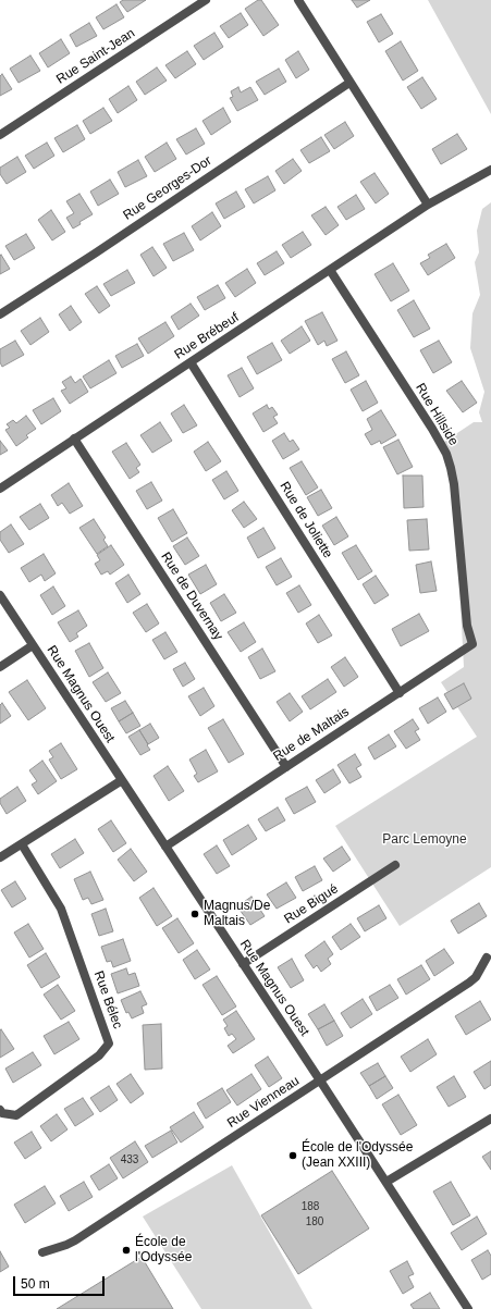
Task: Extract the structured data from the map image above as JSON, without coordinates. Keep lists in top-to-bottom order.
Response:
{
  "streets": {
    "street": [
      "Rue Saint-Jean",
      "Rue Georges-Dor",
      "Rue Brébeuf",
      "Rue Hillside",
      "Rue de Joliette",
      "Rue de Duvernay",
      "Rue Magnus Ouest",
      "Rue de Maltais",
      "Rue Bigué",
      "Rue Bélec",
      "Rue Vienneau"
    ]
  },
  "crossings": [
    ["Rue Brébeuf", "Rue Hillside"],
    ["Rue Brébeuf", "Rue de Joliette"],
    ["Rue Brébeuf", "Rue de Duvernay"],
    ["Rue Hillside", "Rue de Maltais"],
    ["Rue de Joliette", "Rue de Maltais"],
    ["Rue de Duvernay", "Rue de Maltais"],
    ["Rue Magnus Ouest", "Rue de Maltais"],
    ["Rue Magnus Ouest", "Rue Bigué"],
    ["Rue Magnus Ouest", "Rue Vienneau"]
  ],
  "parks": ["Parc Lemoyne"],
  "places": ["Magnus/De Maltais", "École de l'Odyssée (Jean XXIII)", "École de l'Odyssée"],
  "house_numbers": ["433", "188", "180"],
  "scale_bar": "50 m"
}
